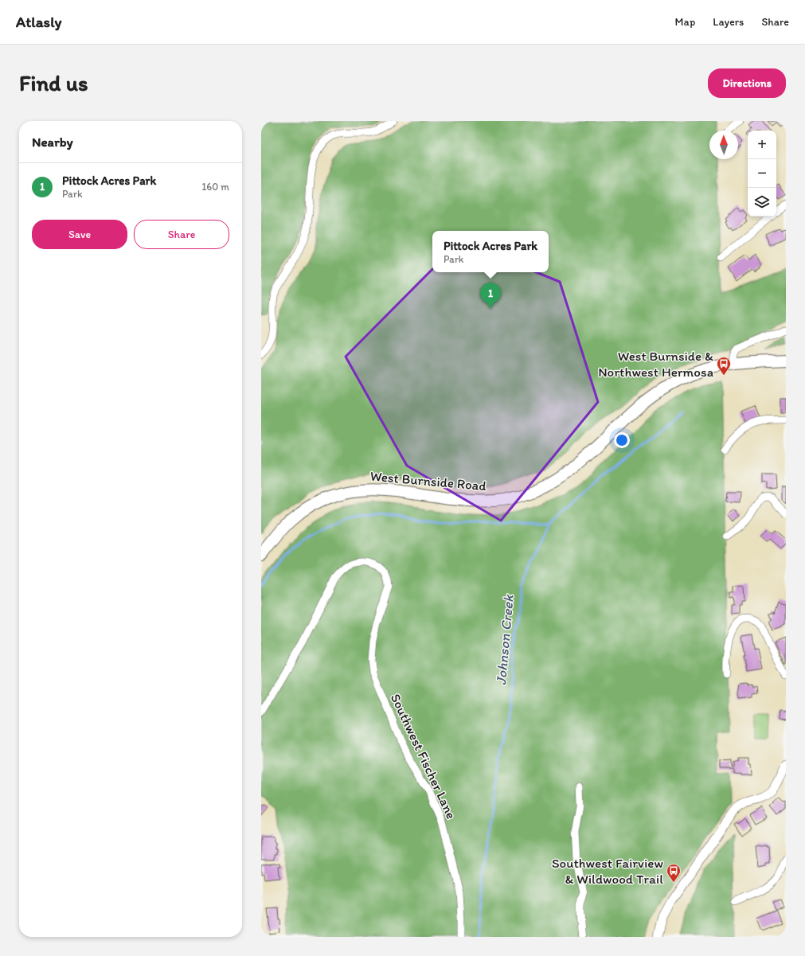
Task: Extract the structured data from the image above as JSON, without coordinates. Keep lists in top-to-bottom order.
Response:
{
  "streets": {
    "main road": ["West Burnside Road"],
    "street": ["Southwest Fischer Lane"]
  },
  "water": ["Johnson Creek"],
  "places": {
    "bus stop": ["West Burnside & Northwest Hermosa", "Southwest Fairview & Wildwood Trail"]
  },
  "north": "top",
  "page": {
    "header": "Atlasly",
    "nav": ["Map", "Layers", "Share"],
    "buttons": [
      "Directions",
      ["Save", "Share"]
    ],
    "title": "Find us",
    "heading": "Nearby",
    "map_buttons": ["+", "−"],
    "list": [
      {
        "mark": "1",
        "name": "Pittock Acres Park",
        "note": "Park",
        "value": "160 m"
      }
    ],
    "popup": ["Pittock Acres Park", "Park"],
    "pins": "1"
  }
}
